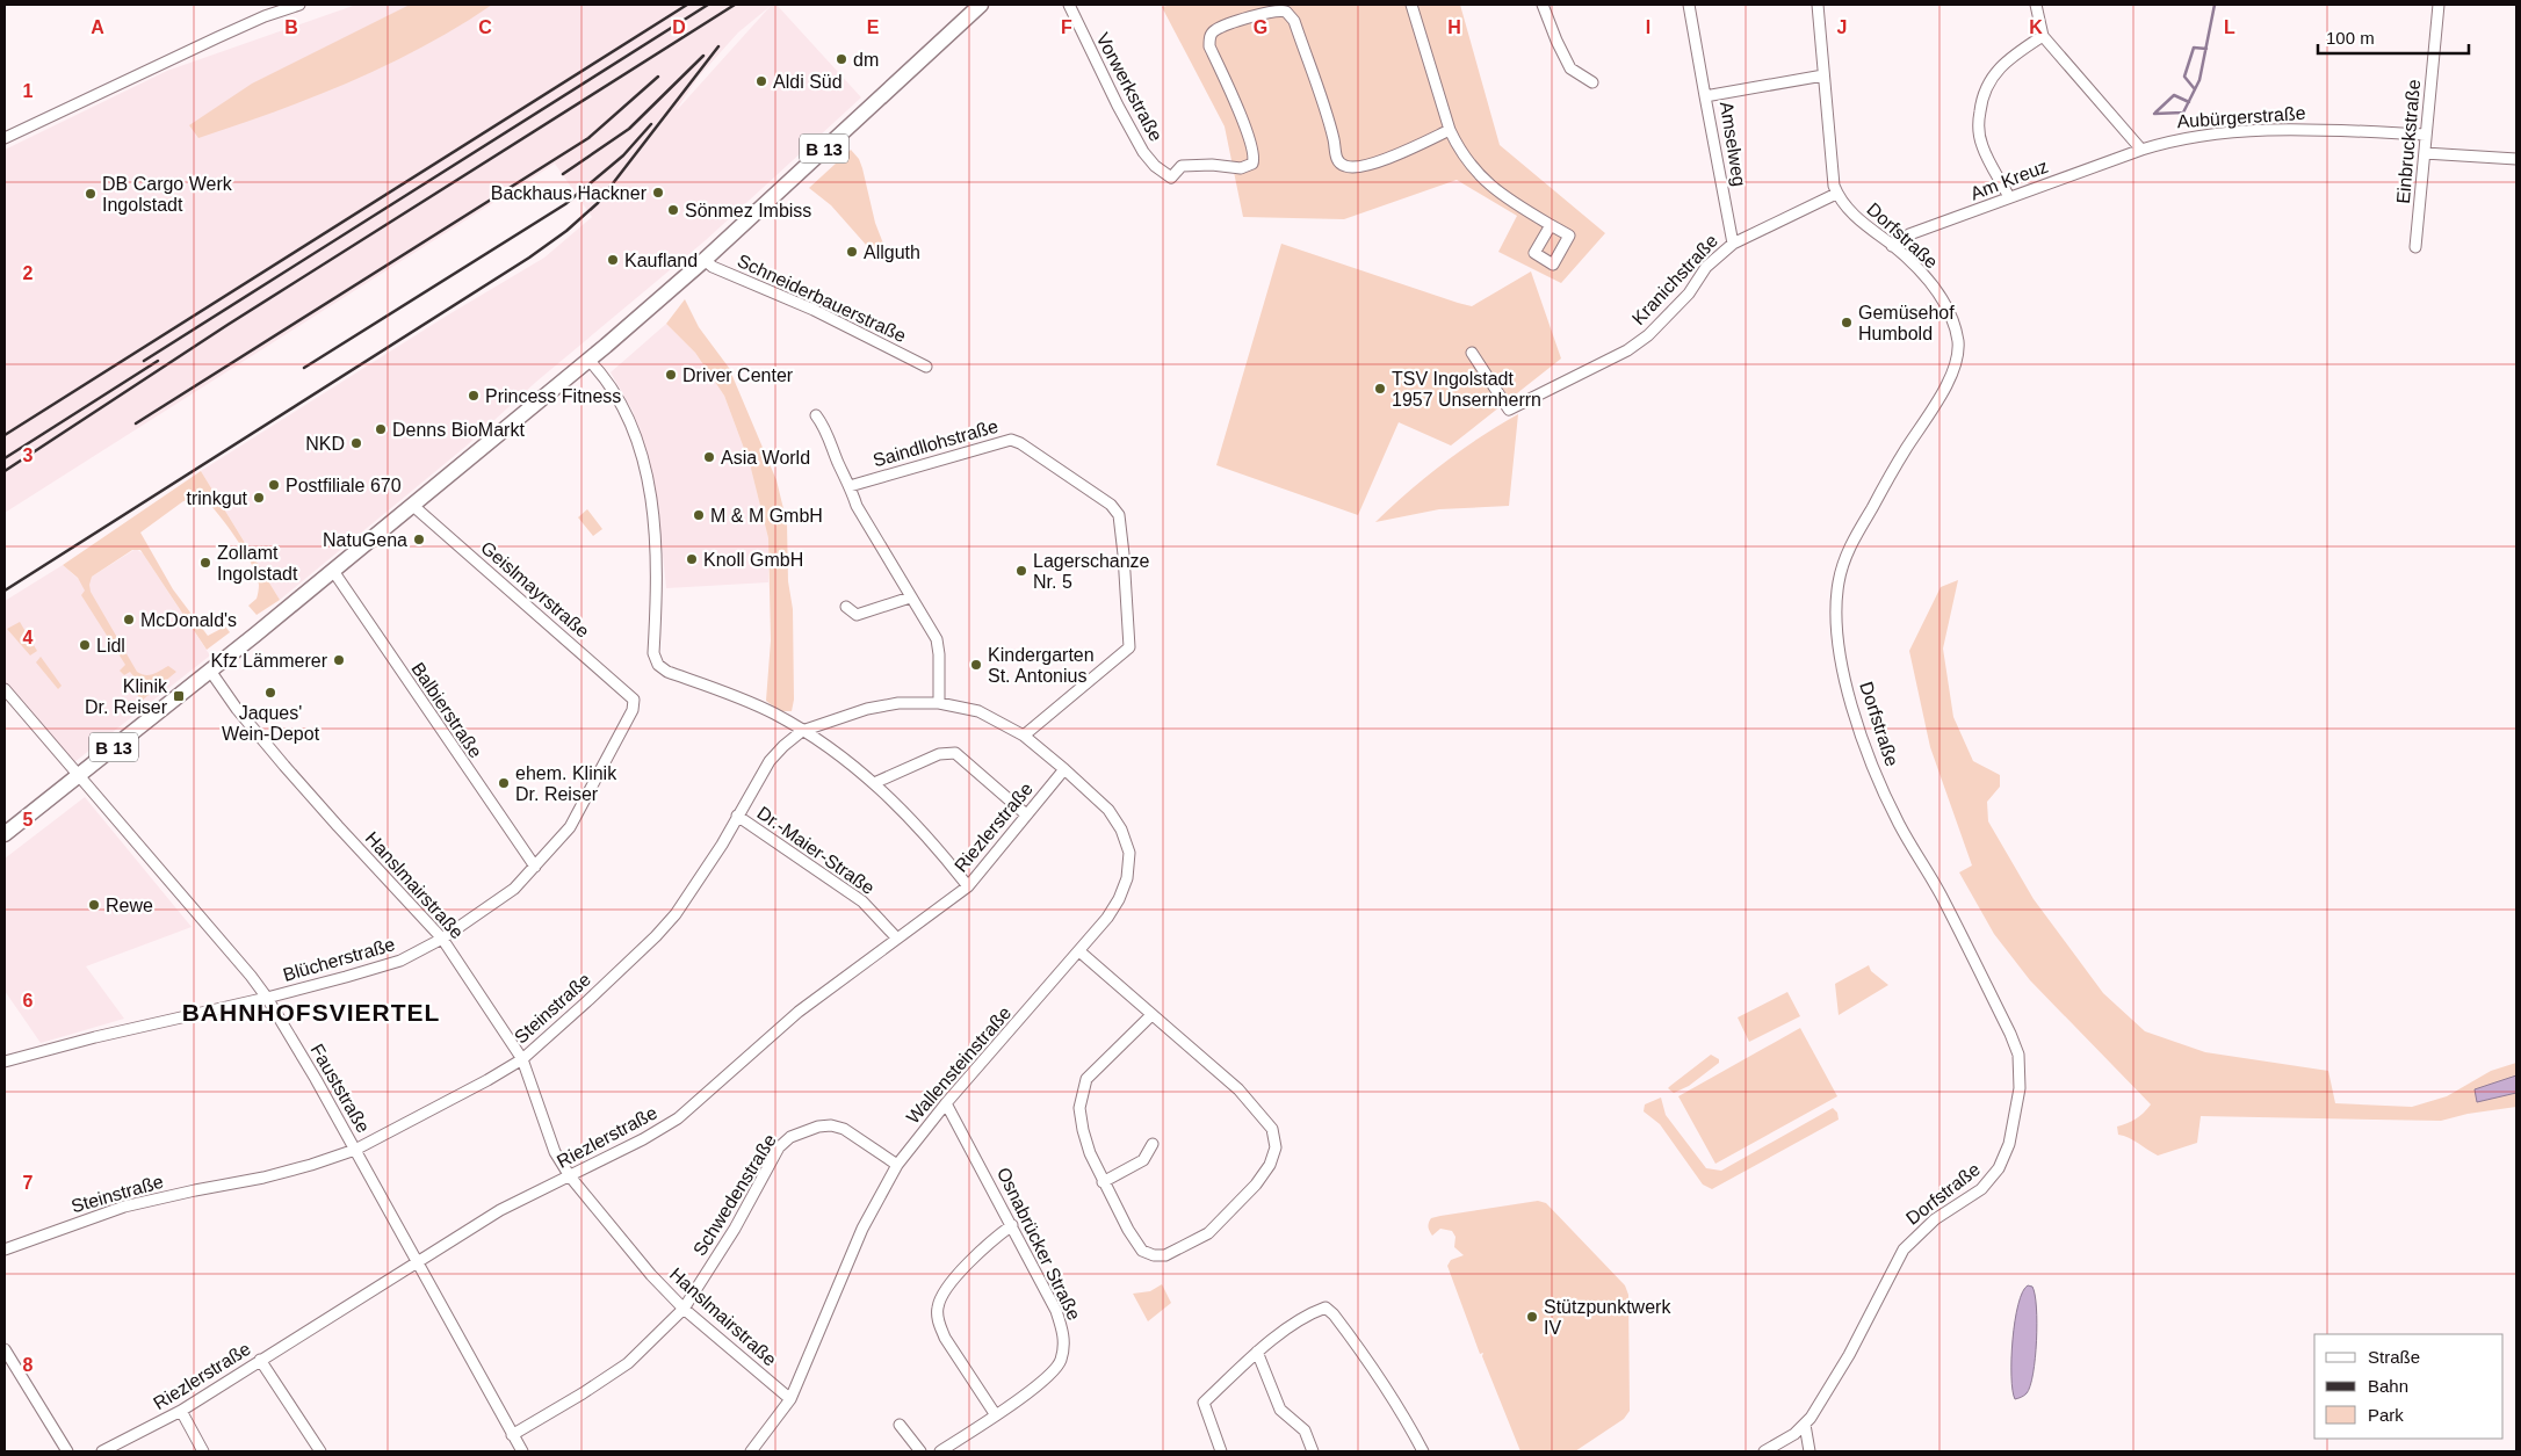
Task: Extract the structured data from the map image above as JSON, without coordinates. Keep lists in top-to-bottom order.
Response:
{
  "streets": {
    "main road": ["B 13"],
    "street": [
      "Vorwerkstraße",
      "Aubürgerstraße",
      "Einbruckstraße",
      "Amselweg",
      "Am Kreuz",
      "Dorfstraße",
      "Kranichstraße",
      "Schneiderbauerstraße",
      "Saindllohstraße",
      "Geislmayrstraße",
      "Balbierstraße",
      "Riezlerstraße",
      "Dr.-Maier-Straße",
      "Hanslmairstraße",
      "Blücherstraße",
      "Steinstraße",
      "Wallensteinstraße",
      "Fauststraße",
      "Schwedenstraße",
      "Osnabrücker Straße"
    ]
  },
  "crossings": [
    ["Aubürgerstraße", "Einbruckstraße"],
    ["Aubürgerstraße", "Am Kreuz"],
    ["Amselweg", "Dorfstraße"],
    ["Amselweg", "Kranichstraße"],
    ["B 13", "Schneiderbauerstraße"],
    ["B 13", "Geislmayrstraße"],
    ["B 13", "Balbierstraße"],
    ["B 13", "Hanslmairstraße"],
    ["B 13", "Fauststraße"],
    ["Am Kreuz", "Dorfstraße"],
    ["Dorfstraße", "Kranichstraße"],
    ["Saindllohstraße", "Steinstraße"],
    ["Saindllohstraße", "Wallensteinstraße"],
    ["Geislmayrstraße", "Blücherstraße"],
    ["Balbierstraße", "Blücherstraße"],
    ["Riezlerstraße", "Dr.-Maier-Straße"],
    ["Riezlerstraße", "Hanslmairstraße"],
    ["Riezlerstraße", "Wallensteinstraße"],
    ["Riezlerstraße", "Fauststraße"],
    ["Dr.-Maier-Straße", "Steinstraße"],
    ["Hanslmairstraße", "Blücherstraße"],
    ["Hanslmairstraße", "Steinstraße"],
    ["Hanslmairstraße", "Wallensteinstraße"],
    ["Hanslmairstraße", "Schwedenstraße"],
    ["Blücherstraße", "Fauststraße"],
    ["Steinstraße", "Wallensteinstraße"],
    ["Steinstraße", "Fauststraße"],
    ["Wallensteinstraße", "Schwedenstraße"],
    ["Wallensteinstraße", "Osnabrücker Straße"],
    ["Fauststraße", "Schwedenstraße"]
  ],
  "districts": ["BAHNHOFSVIERTEL"],
  "places": {
    "other": [
      "dm",
      "Aldi Süd",
      "Backhaus Hackner",
      "DB Cargo Werk Ingolstadt",
      "Sönmez Imbiss",
      "Allguth",
      "Kaufland",
      "Gemüsehof Humbold",
      "Driver Center",
      "TSV Ingolstadt 1957 Unsernherrn",
      "Princess Fitness",
      "Denns BioMarkt",
      "NKD",
      "Asia World",
      "Postfiliale 670",
      "trinkgut",
      "M & M GmbH",
      "NatuGena",
      "Knoll GmbH",
      "Zollamt Ingolstadt",
      "Lagerschanze Nr. 5",
      "McDonald's",
      "Lidl",
      "Kfz Lämmerer",
      "Kindergarten St. Antonius",
      "Jaques' Wein-Depot",
      "ehem. Klinik Dr. Reiser",
      "Rewe",
      "Stützpunktwerk IV"
    ],
    "transit": ["Klinik Dr. Reiser"]
  },
  "legend": ["Straße", "Bahn", "Park"],
  "scale_bar": "100 m",
  "grid": {
    "columns": [
      "A",
      "B",
      "C",
      "D",
      "E",
      "F",
      "G",
      "H",
      "I",
      "J",
      "K",
      "L"
    ],
    "rows": [
      "1",
      "2",
      "3",
      "4",
      "5",
      "6",
      "7",
      "8"
    ]
  }
}
